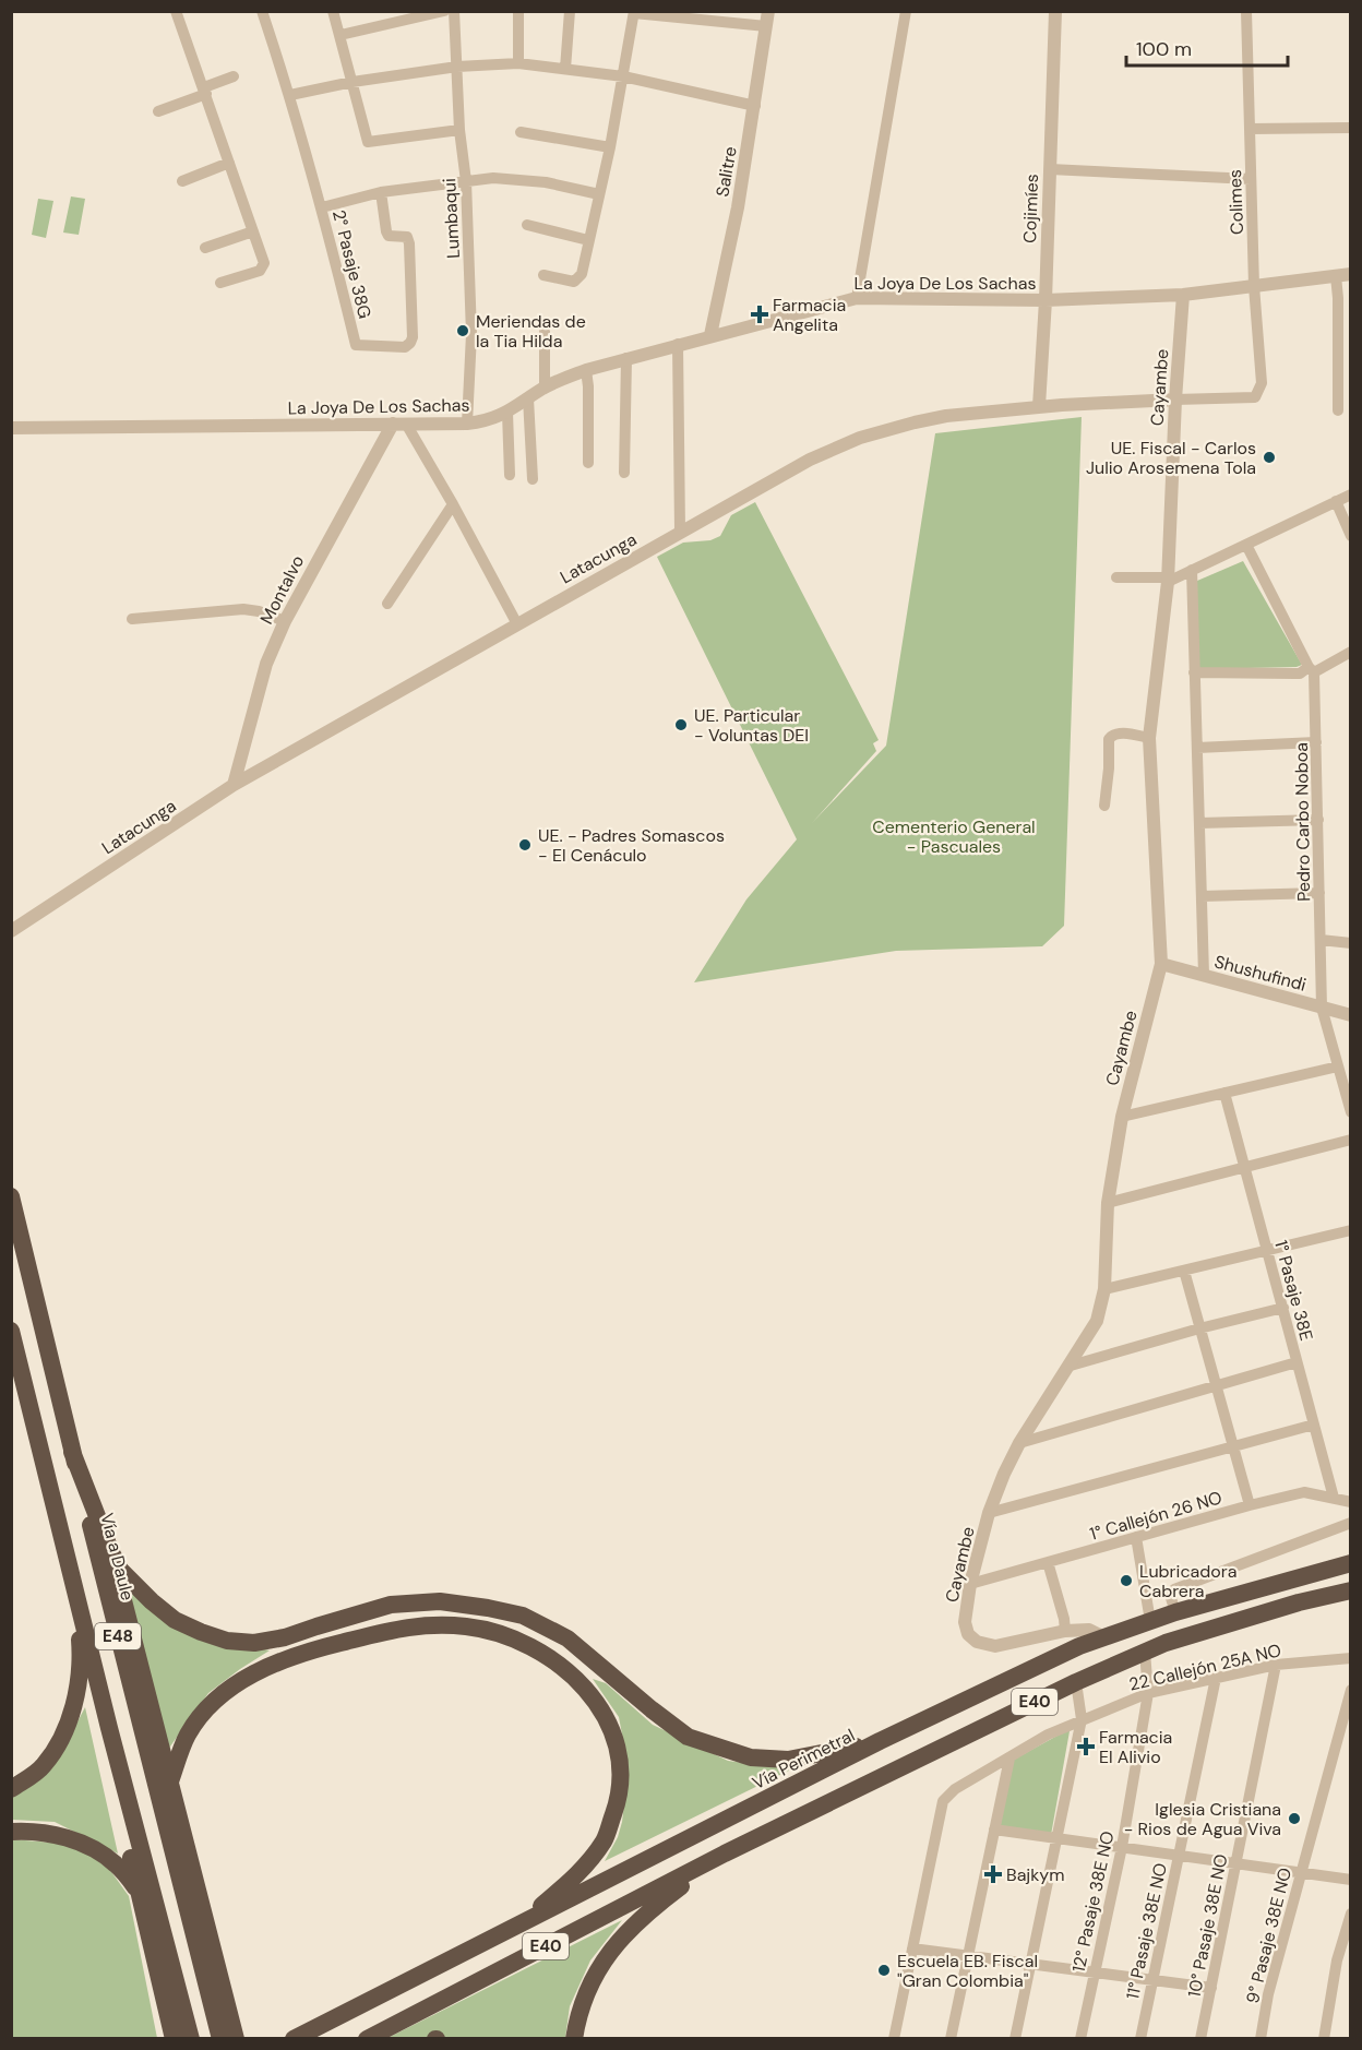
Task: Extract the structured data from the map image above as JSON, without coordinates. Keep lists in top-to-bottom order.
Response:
{
  "streets": {
    "highway": [
      "Vía a Daule",
      "E48",
      "E40",
      "Vía Perimetral"
    ],
    "street": [
      "Salitre",
      "Colimes",
      "Cojimíes",
      "Lumbaqui",
      "2° Pasaje 38G",
      "La Joya De Los Sachas",
      "Cayambe",
      "Latacunga",
      "Montalvo",
      "Pedro Carbo Noboa",
      "Shushufindi",
      "1° Pasaje 38E",
      "1° Callejón 26 NO",
      "22 Callejón 25A NO",
      "12° Pasaje 38E NO",
      "10° Pasaje 38E NO",
      "11° Pasaje 38E NO",
      "9° Pasaje 38E NO"
    ]
  },
  "crossings": [
    ["Salitre", "La Joya De Los Sachas"],
    ["Colimes", "La Joya De Los Sachas"],
    ["Colimes", "Latacunga"],
    ["Cojimíes", "La Joya De Los Sachas"],
    ["Cojimíes", "Latacunga"],
    ["Lumbaqui", "La Joya De Los Sachas"],
    ["La Joya De Los Sachas", "Cayambe"],
    ["La Joya De Los Sachas", "Montalvo"],
    ["Cayambe", "Latacunga"],
    ["Cayambe", "Shushufindi"],
    ["Cayambe", "1° Callejón 26 NO"],
    ["Cayambe", "Vía Perimetral"],
    ["Latacunga", "Montalvo"],
    ["Pedro Carbo Noboa", "Shushufindi"],
    ["1° Pasaje 38E", "1° Callejón 26 NO"],
    ["22 Callejón 25A NO", "12° Pasaje 38E NO"],
    ["22 Callejón 25A NO", "10° Pasaje 38E NO"],
    ["22 Callejón 25A NO", "11° Pasaje 38E NO"],
    ["E40", "12° Pasaje 38E NO"]
  ],
  "parks": ["Cementerio General - Pascuales"],
  "places": {
    "health": ["Farmacia Angelita", "Farmacia El Alivio", "Bajkym"],
    "other": [
      "Meriendas de la Tia Hilda",
      "UE. Fiscal - Carlos Julio Arosemena Tola",
      "UE. Particular - Voluntas DEI",
      "UE. - Padres Somascos - El Cenáculo",
      "Lubricadora Cabrera",
      "Iglesia Cristiana - Rios de Agua Viva",
      "Escuela EB. Fiscal \"Gran Colombia\""
    ]
  },
  "scale_bar": "100 m"
}
